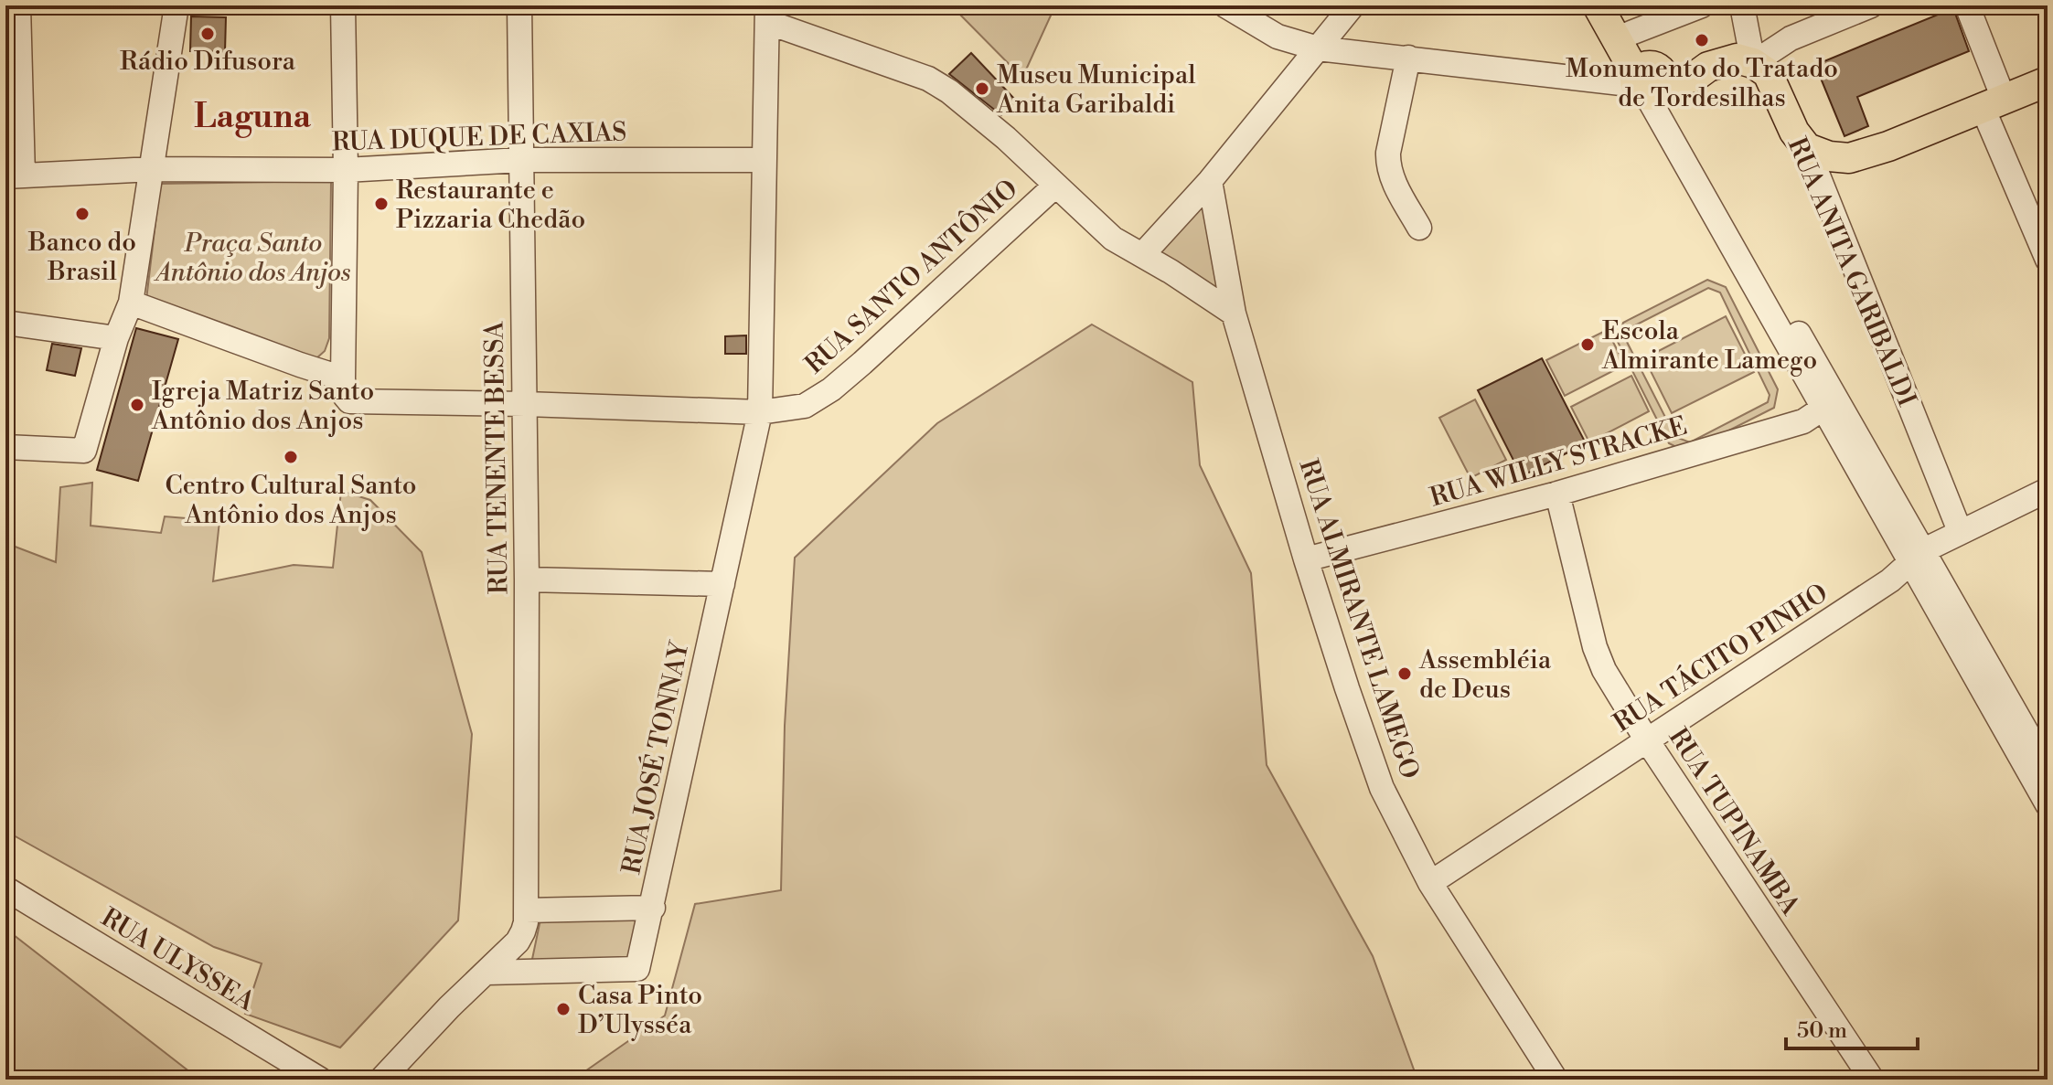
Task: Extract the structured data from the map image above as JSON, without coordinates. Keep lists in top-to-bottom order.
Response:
{
  "streets": {
    "main road": ["RUA ANITA GARIBALDI"],
    "street": [
      "RUA DUQUE DE CAXIAS",
      "RUA SANTO ANTÔNIO",
      "RUA TENENTE BESSA",
      "RUA WILLY STRACKE",
      "RUA ALMIRANTE LAMEGO",
      "RUA TÁCITO PINHO",
      "RUA JOSÉ TONNAY",
      "RUA TUPINAMBA",
      "RUA ULYSSEA"
    ]
  },
  "crossings": [
    ["RUA DUQUE DE CAXIAS", "RUA TENENTE BESSA"],
    ["RUA DUQUE DE CAXIAS", "RUA JOSÉ TONNAY"],
    ["RUA ANITA GARIBALDI", "RUA TÁCITO PINHO"],
    ["RUA SANTO ANTÔNIO", "RUA TENENTE BESSA"],
    ["RUA SANTO ANTÔNIO", "RUA JOSÉ TONNAY"],
    ["RUA WILLY STRACKE", "RUA ALMIRANTE LAMEGO"],
    ["RUA WILLY STRACKE", "RUA TUPINAMBA"],
    ["RUA ALMIRANTE LAMEGO", "RUA TÁCITO PINHO"],
    ["RUA TÁCITO PINHO", "RUA TUPINAMBA"]
  ],
  "districts": ["Laguna"],
  "parks": ["Praça Santo Antônio dos Anjos"],
  "places": [
    "Rádio Difusora",
    "Monumento do Tratado de Tordesilhas",
    "Museu Municipal Anita Garibaldi",
    "Restaurante e Pizzaria Chedão",
    "Banco do Brasil",
    "Escola Almirante Lamego",
    "Igreja Matriz Santo Antônio dos Anjos",
    "Centro Cultural Santo Antônio dos Anjos",
    "Assembléia de Deus",
    "Casa Pinto D’Ulysséa"
  ],
  "scale_bar": "50 m"
}
